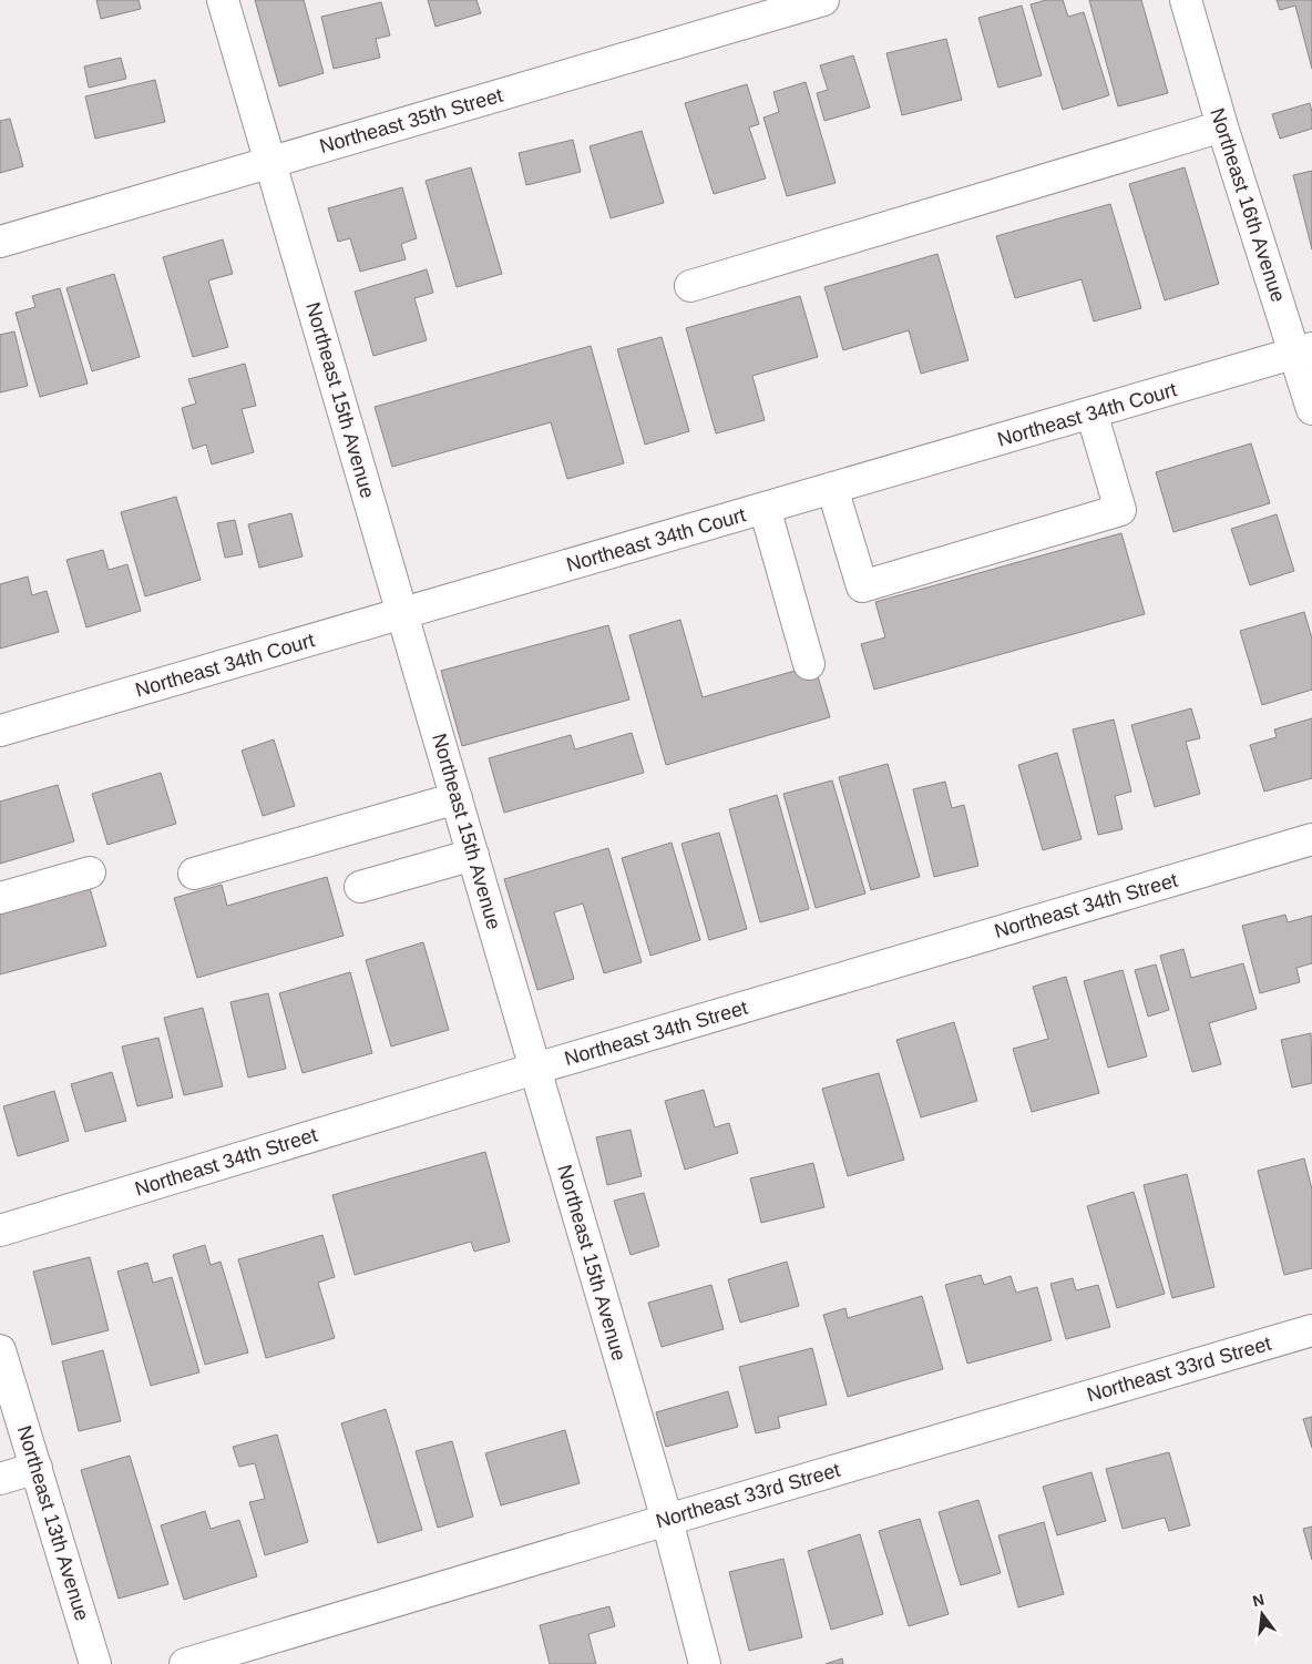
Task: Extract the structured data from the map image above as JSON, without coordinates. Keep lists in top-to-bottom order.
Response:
{
  "streets": {
    "street": [
      "Northeast 35th Street",
      "Northeast 16th Avenue",
      "Northeast 15th Avenue",
      "Northeast 34th Court",
      "Northeast 34th Street",
      "Northeast 33rd Street",
      "Northeast 13th Avenue"
    ]
  },
  "crossings": [
    ["Northeast 35th Street", "Northeast 15th Avenue"],
    ["Northeast 16th Avenue", "Northeast 34th Court"],
    ["Northeast 15th Avenue", "Northeast 34th Court"],
    ["Northeast 15th Avenue", "Northeast 34th Street"],
    ["Northeast 15th Avenue", "Northeast 33rd Street"]
  ],
  "north": "top"
}
